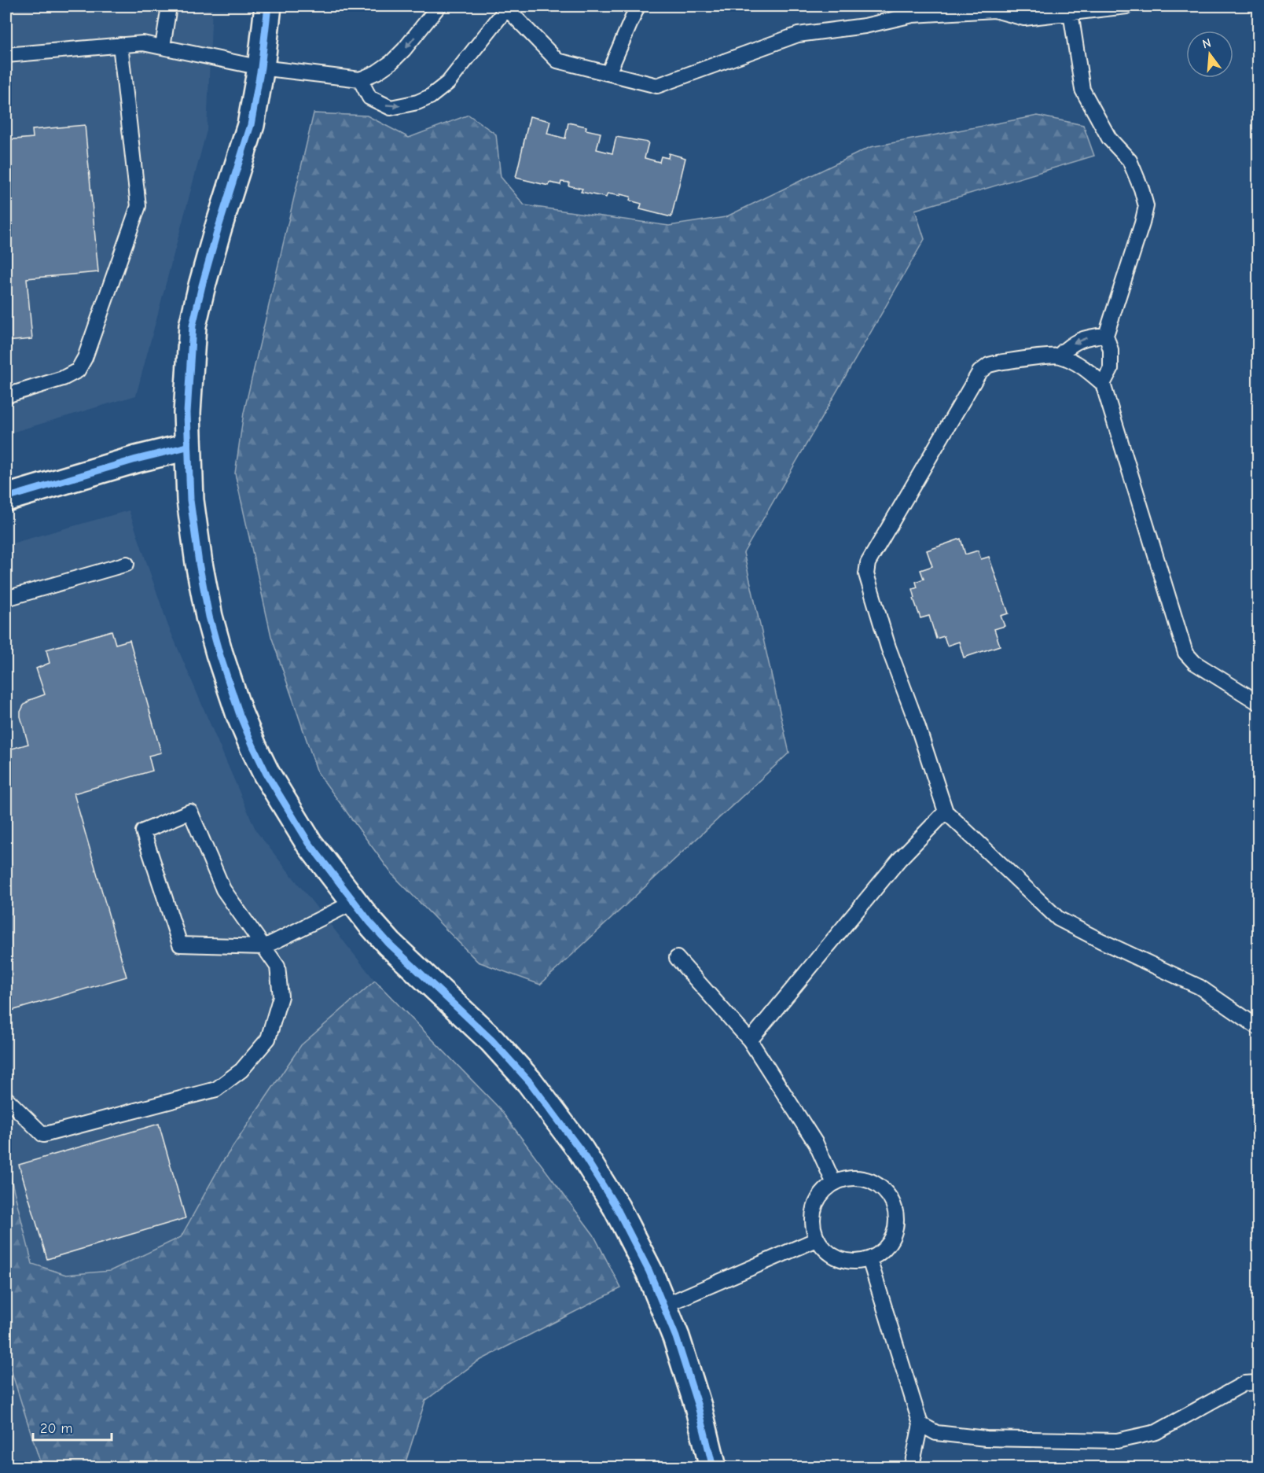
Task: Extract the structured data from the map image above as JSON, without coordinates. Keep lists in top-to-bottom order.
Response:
{
  "scale_bar": "20 m",
  "north": "top"
}
